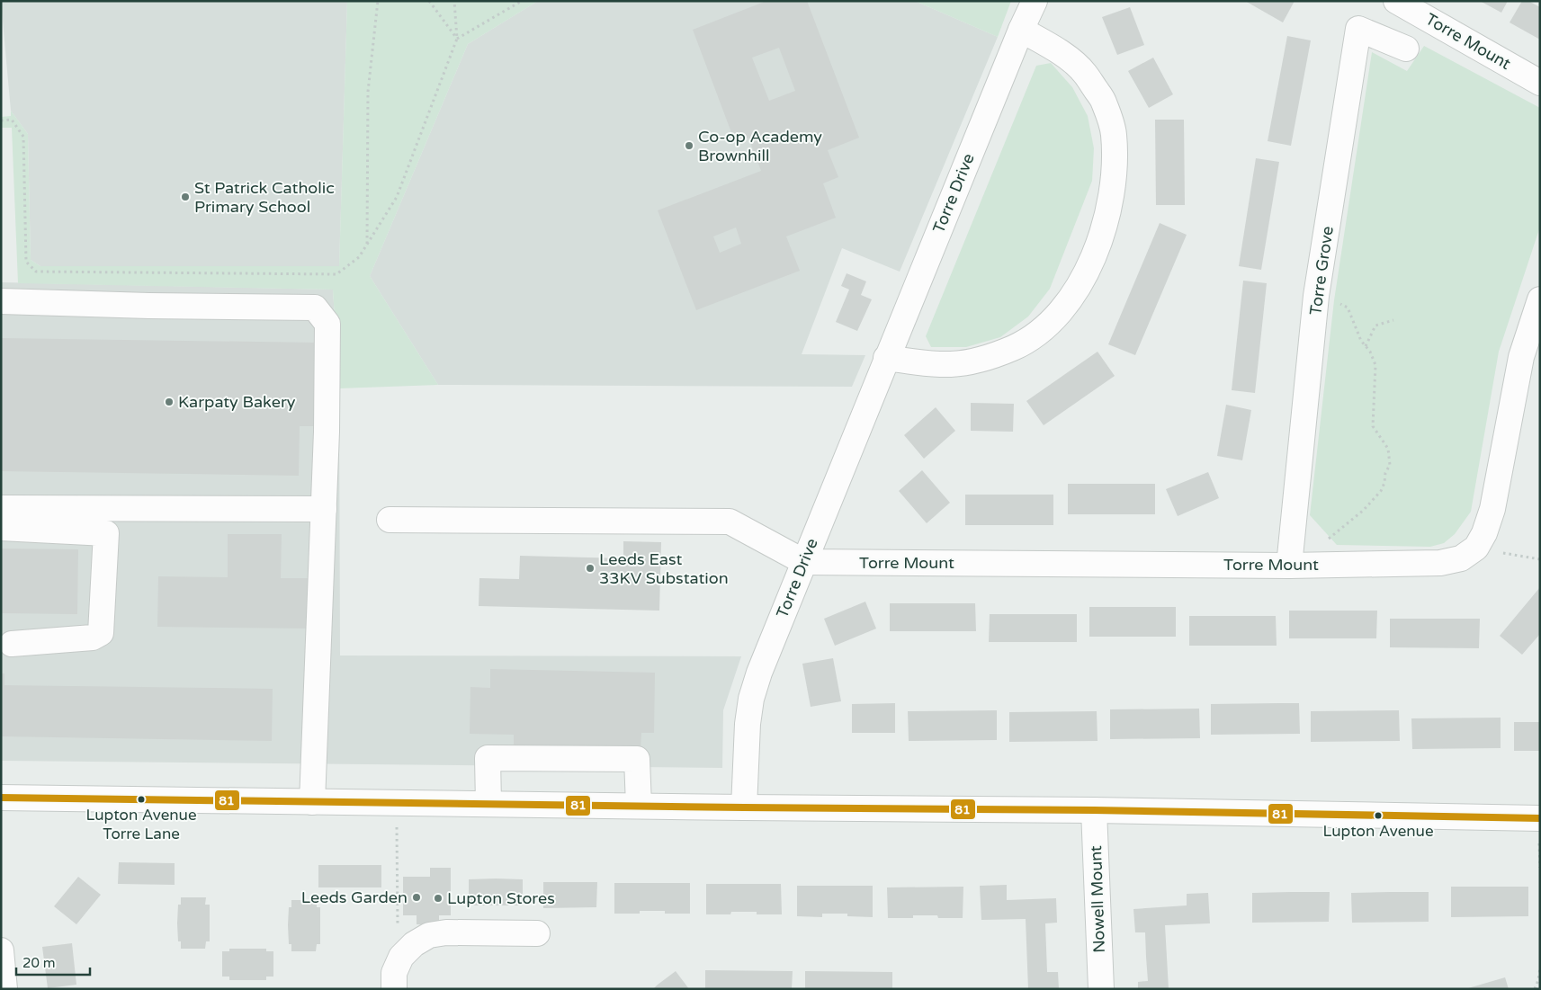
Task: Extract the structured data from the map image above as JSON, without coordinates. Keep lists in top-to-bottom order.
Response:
{
  "streets": {
    "street": [
      "Torre Mount",
      "Torre Drive",
      "Torre Grove",
      "Nowell Mount"
    ]
  },
  "crossings": [
    ["Torre Mount", "Torre Drive"],
    ["Torre Mount", "Torre Grove"]
  ],
  "places": [
    "Co-op Academy Brownhill",
    "St Patrick Catholic Primary School",
    "Karpaty Bakery",
    "Leeds East 33KV Substation",
    "Lupton Avenue Torre Lane",
    "Lupton Avenue",
    "Leeds Garden",
    "Lupton Stores"
  ],
  "lines": ["transit line 81"],
  "scale_bar": "20 m"
}
